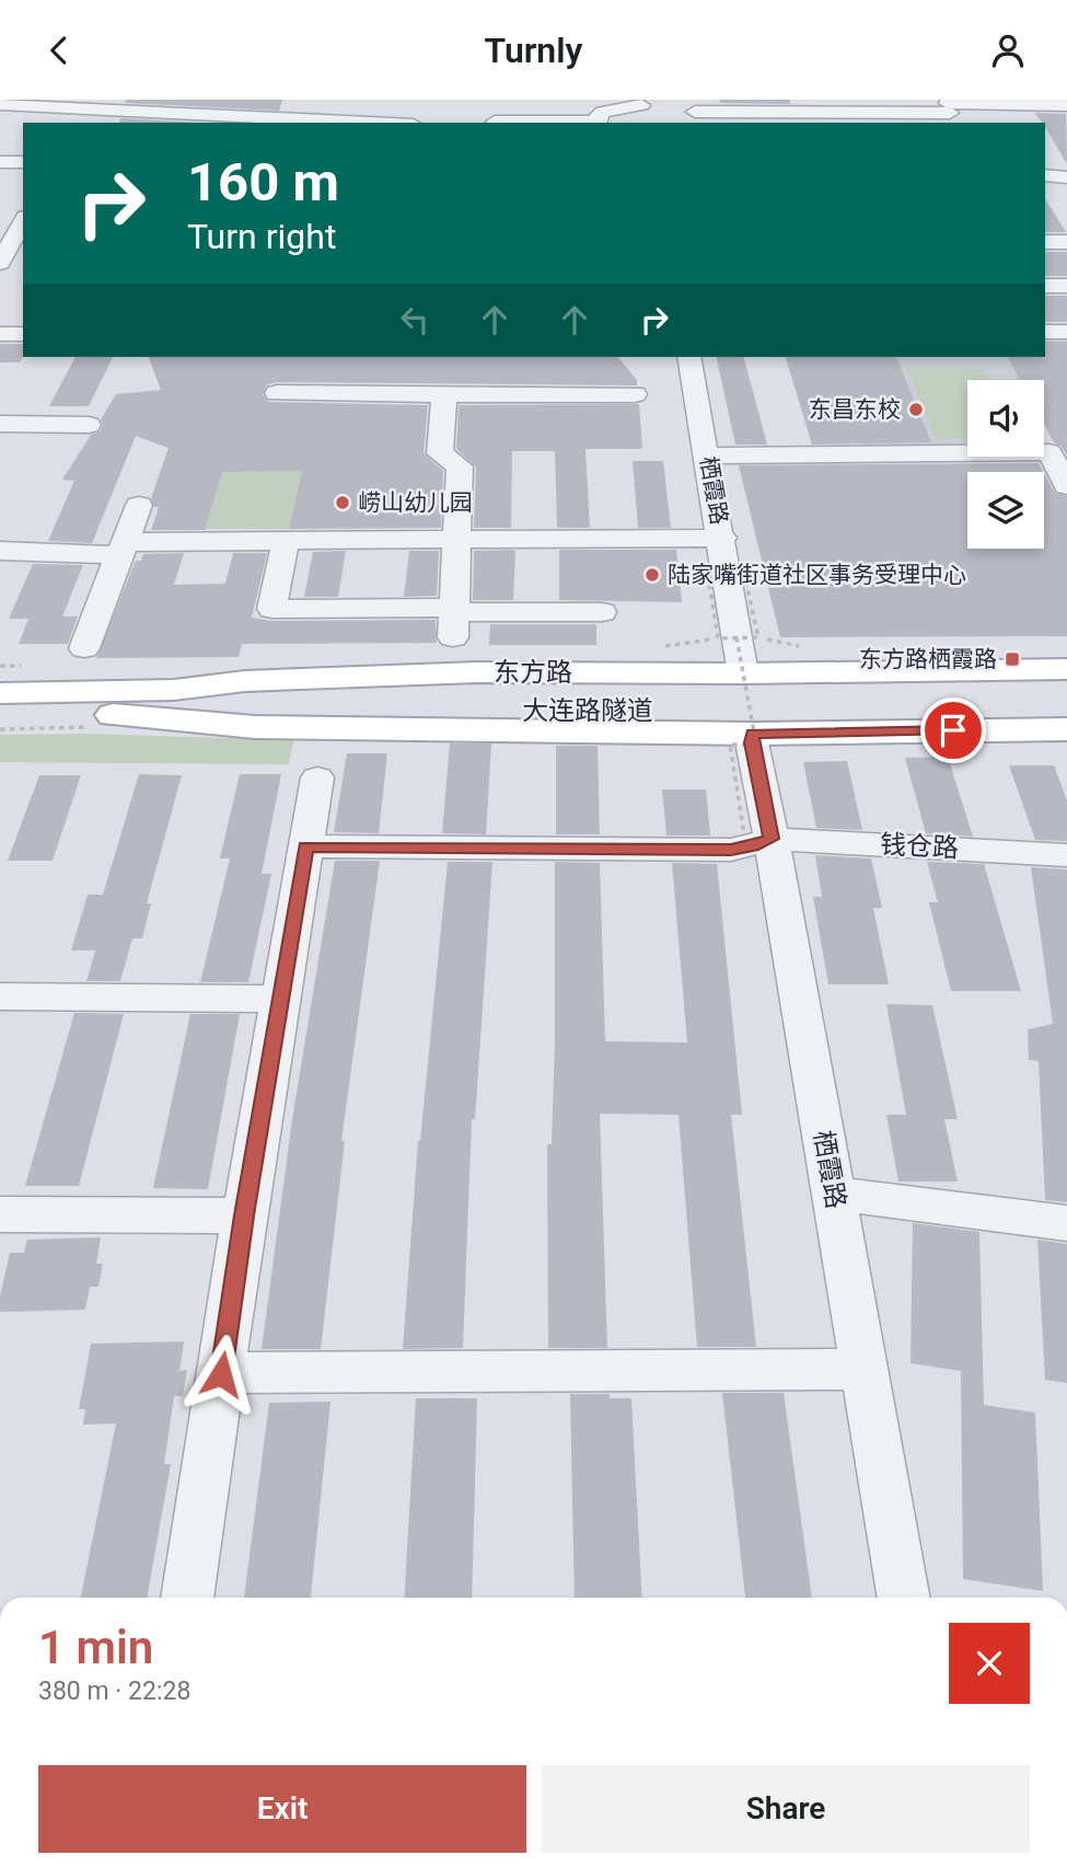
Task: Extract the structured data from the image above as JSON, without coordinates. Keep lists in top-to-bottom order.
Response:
{
  "streets": {
    "main road": ["东方路", "大连路隧道"],
    "street": ["栖霞路", "钱仓路"]
  },
  "crossings": [
    ["栖霞路", "东方路"],
    ["栖霞路", "钱仓路"],
    ["东方路", "大连路隧道"]
  ],
  "places": {
    "other": ["东昌东校", "崂山幼儿园", "陆家嘴街道社区事务受理中心"],
    "transit": ["东方路栖霞路"]
  },
  "page": {
    "header": "Turnly",
    "turn": ["160 m", "Turn right"],
    "heading": ["1 min", "380 m · 22:28"],
    "buttons": ["Exit", "Share"]
  }
}
